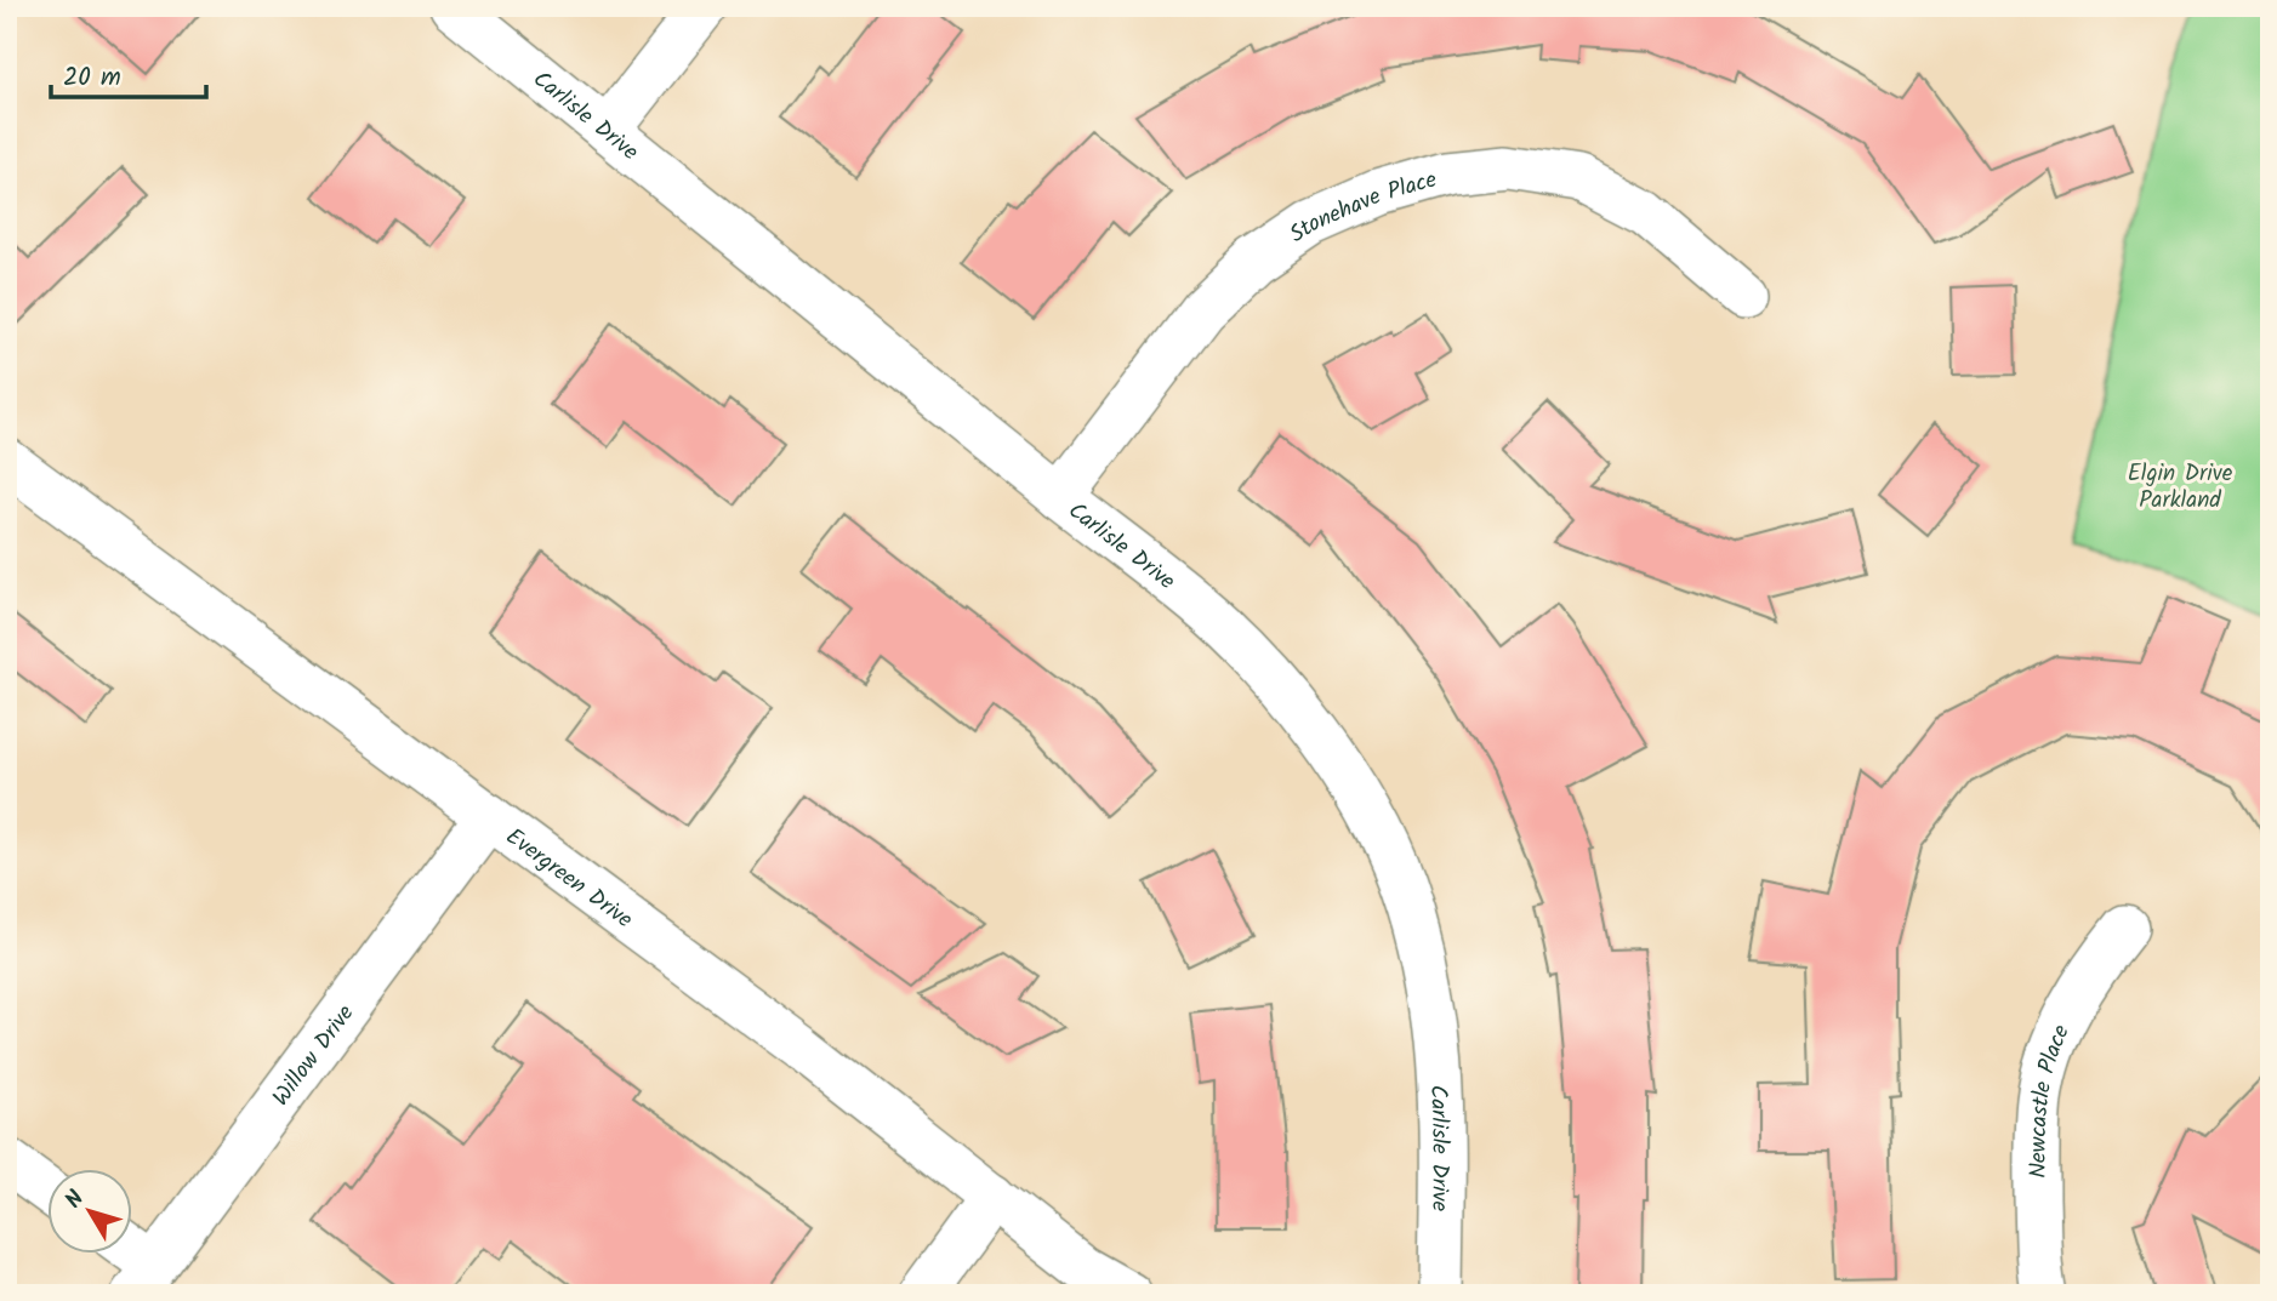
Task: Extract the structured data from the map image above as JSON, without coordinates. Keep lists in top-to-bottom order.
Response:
{
  "streets": {
    "street": [
      "Carlisle Drive",
      "Stonehave Place",
      "Evergreen Drive",
      "Willow Drive",
      "Newcastle Place"
    ]
  },
  "crossings": [
    ["Carlisle Drive", "Stonehave Place"],
    ["Evergreen Drive", "Willow Drive"]
  ],
  "parks": ["Elgin Drive Parkland"],
  "scale_bar": "20 m",
  "north": "top left"
}
